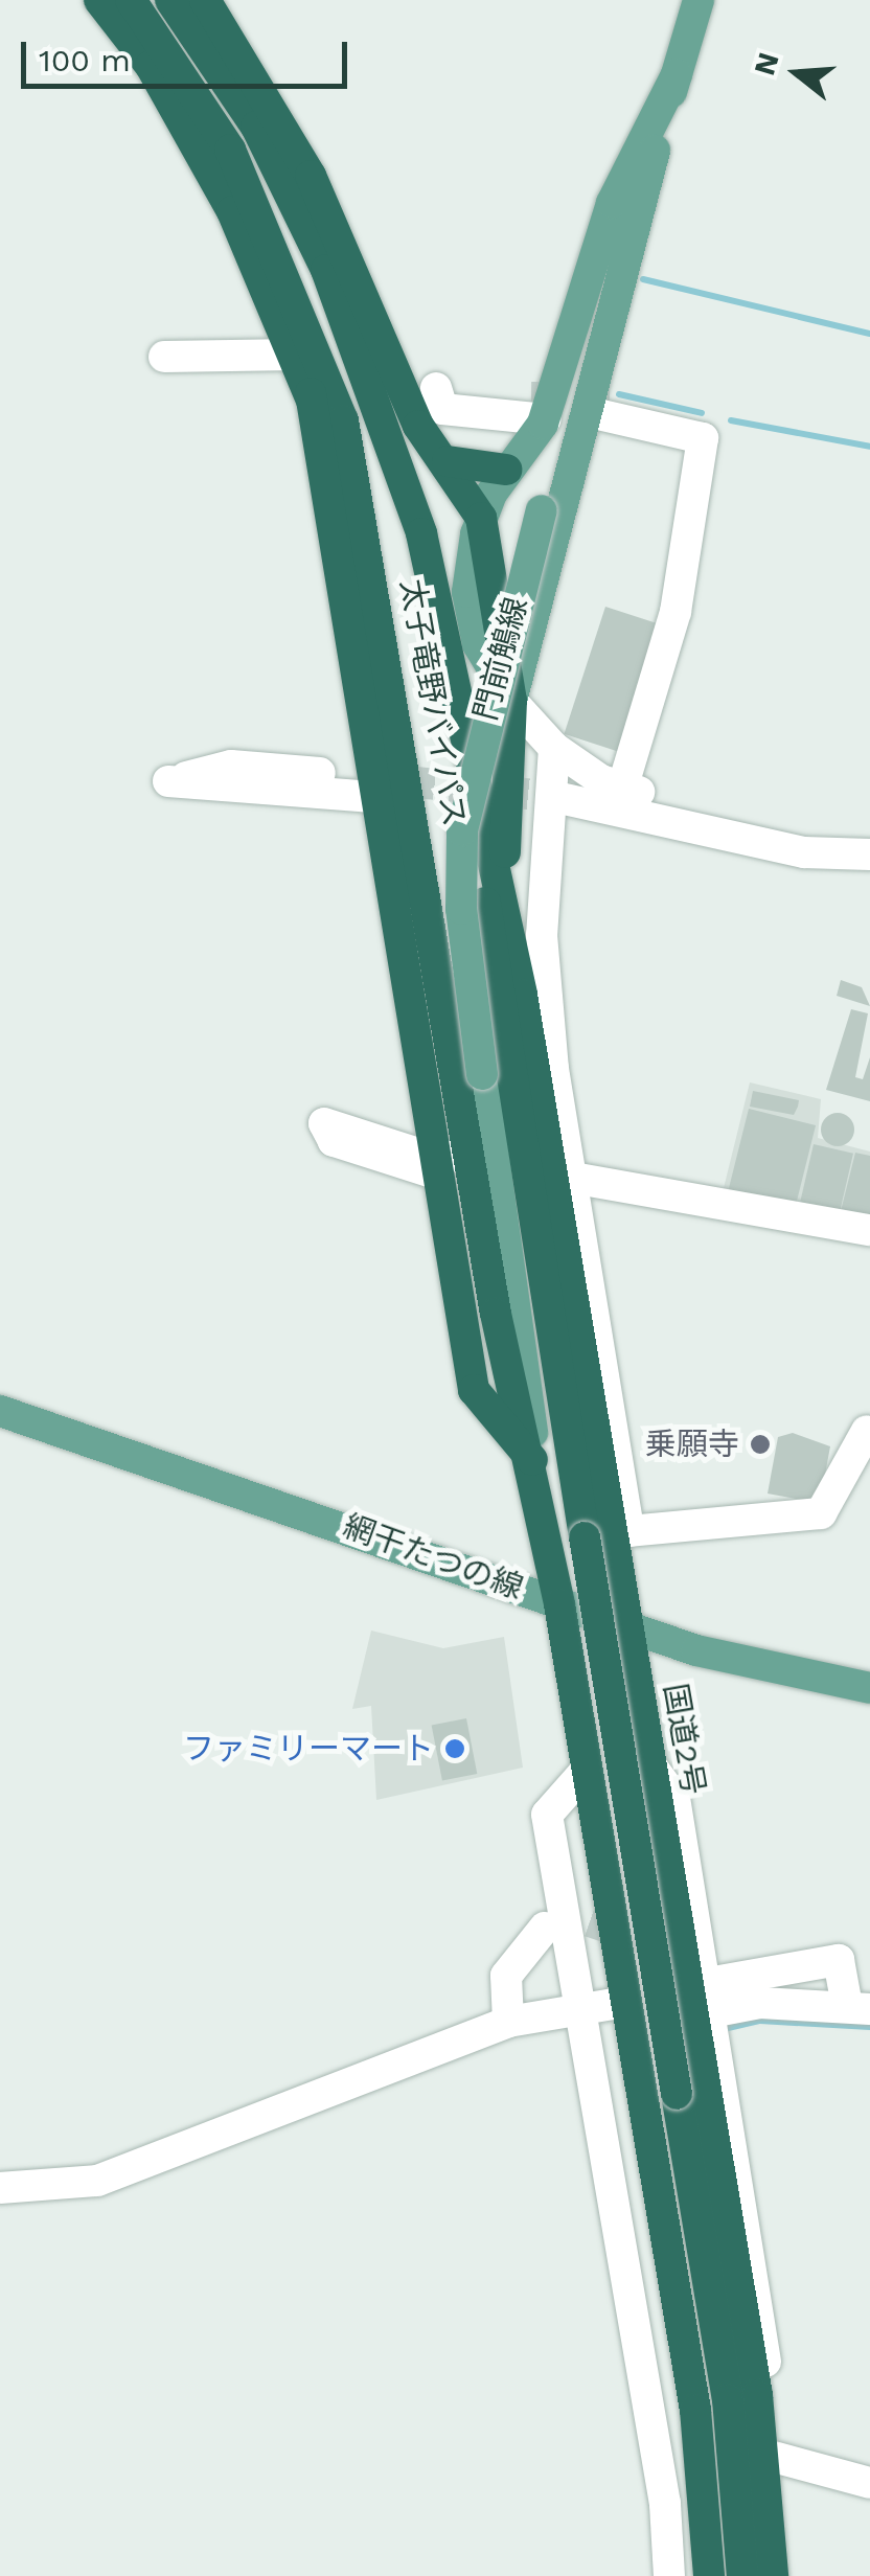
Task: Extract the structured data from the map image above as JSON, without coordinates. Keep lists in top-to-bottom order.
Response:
{
  "streets": {
    "highway": ["太子竜野バイパス", "国道2号"],
    "main road": ["門前鵤線", "網干たつの線"]
  },
  "crossings": [
    ["門前鵤線", "太子竜野バイパス"],
    ["太子竜野バイパス", "国道2号"],
    ["網干たつの線", "国道2号"]
  ],
  "places": ["乗願寺", "ファミリーマート"],
  "scale_bar": "100 m",
  "north": "left"
}
